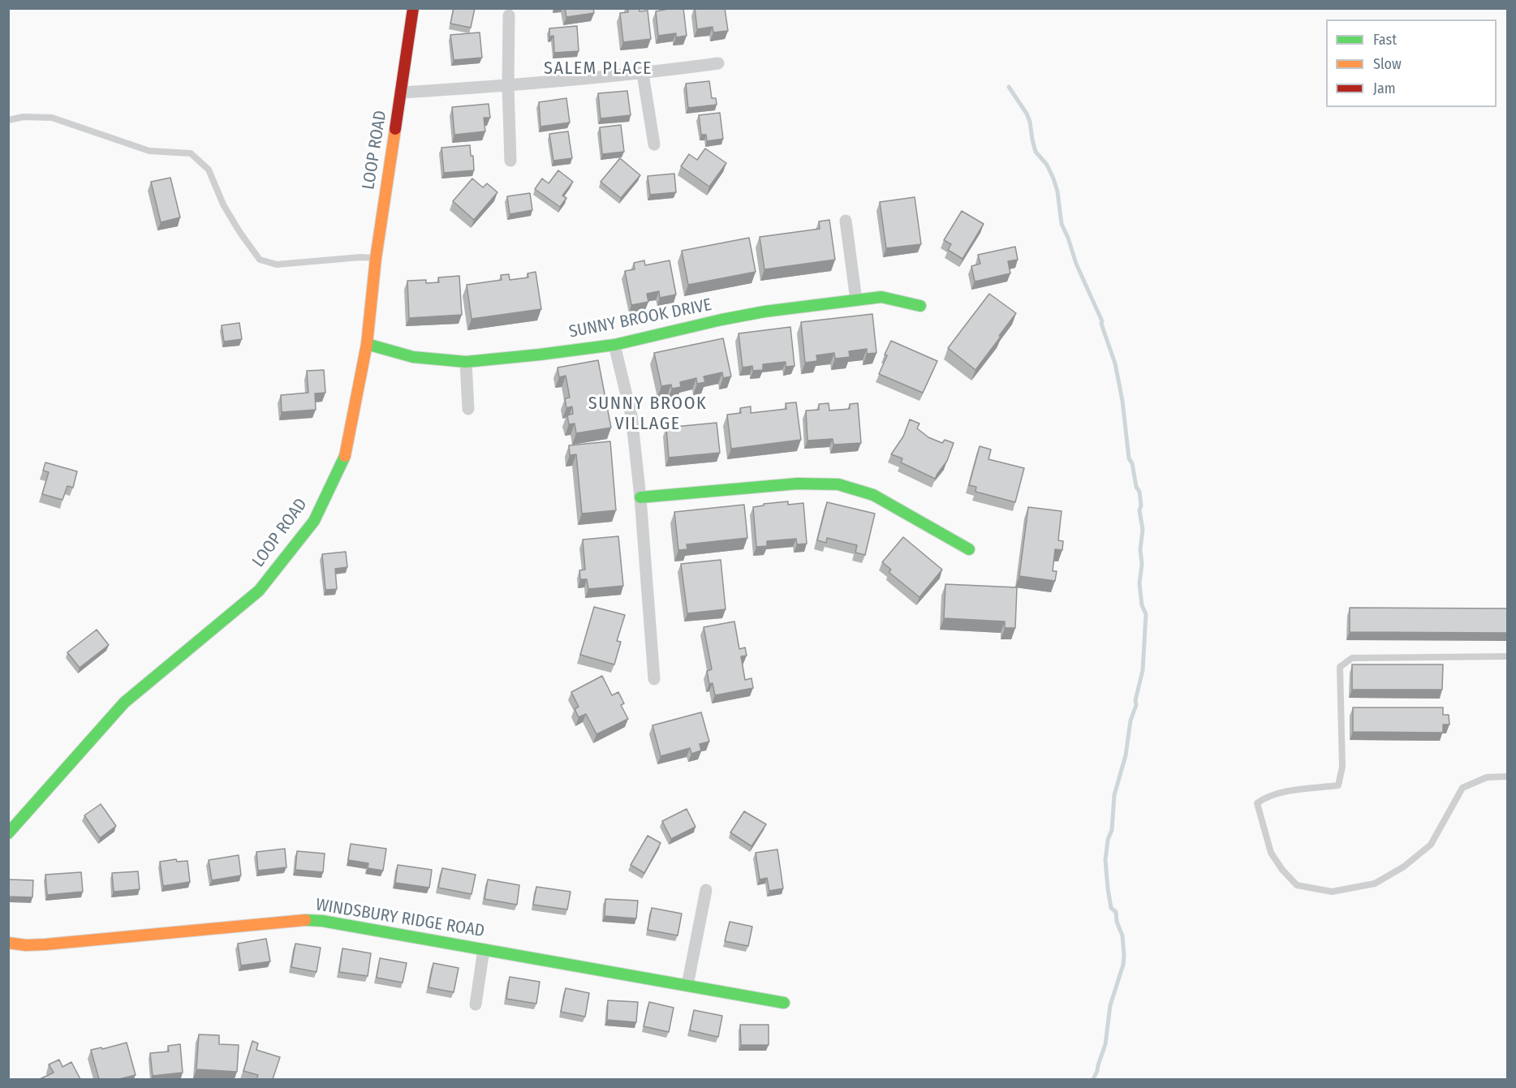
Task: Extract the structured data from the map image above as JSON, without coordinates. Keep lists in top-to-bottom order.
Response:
{
  "streets": {
    "street": ["LOOP ROAD", "SUNNY BROOK DRIVE", "WINDSBURY RIDGE ROAD"]
  },
  "crossings": [
    ["LOOP ROAD", "SUNNY BROOK DRIVE"]
  ],
  "districts": ["SALEM PLACE", "SUNNY BROOK VILLAGE"],
  "legend": ["Fast", "Slow", "Jam"]
}
